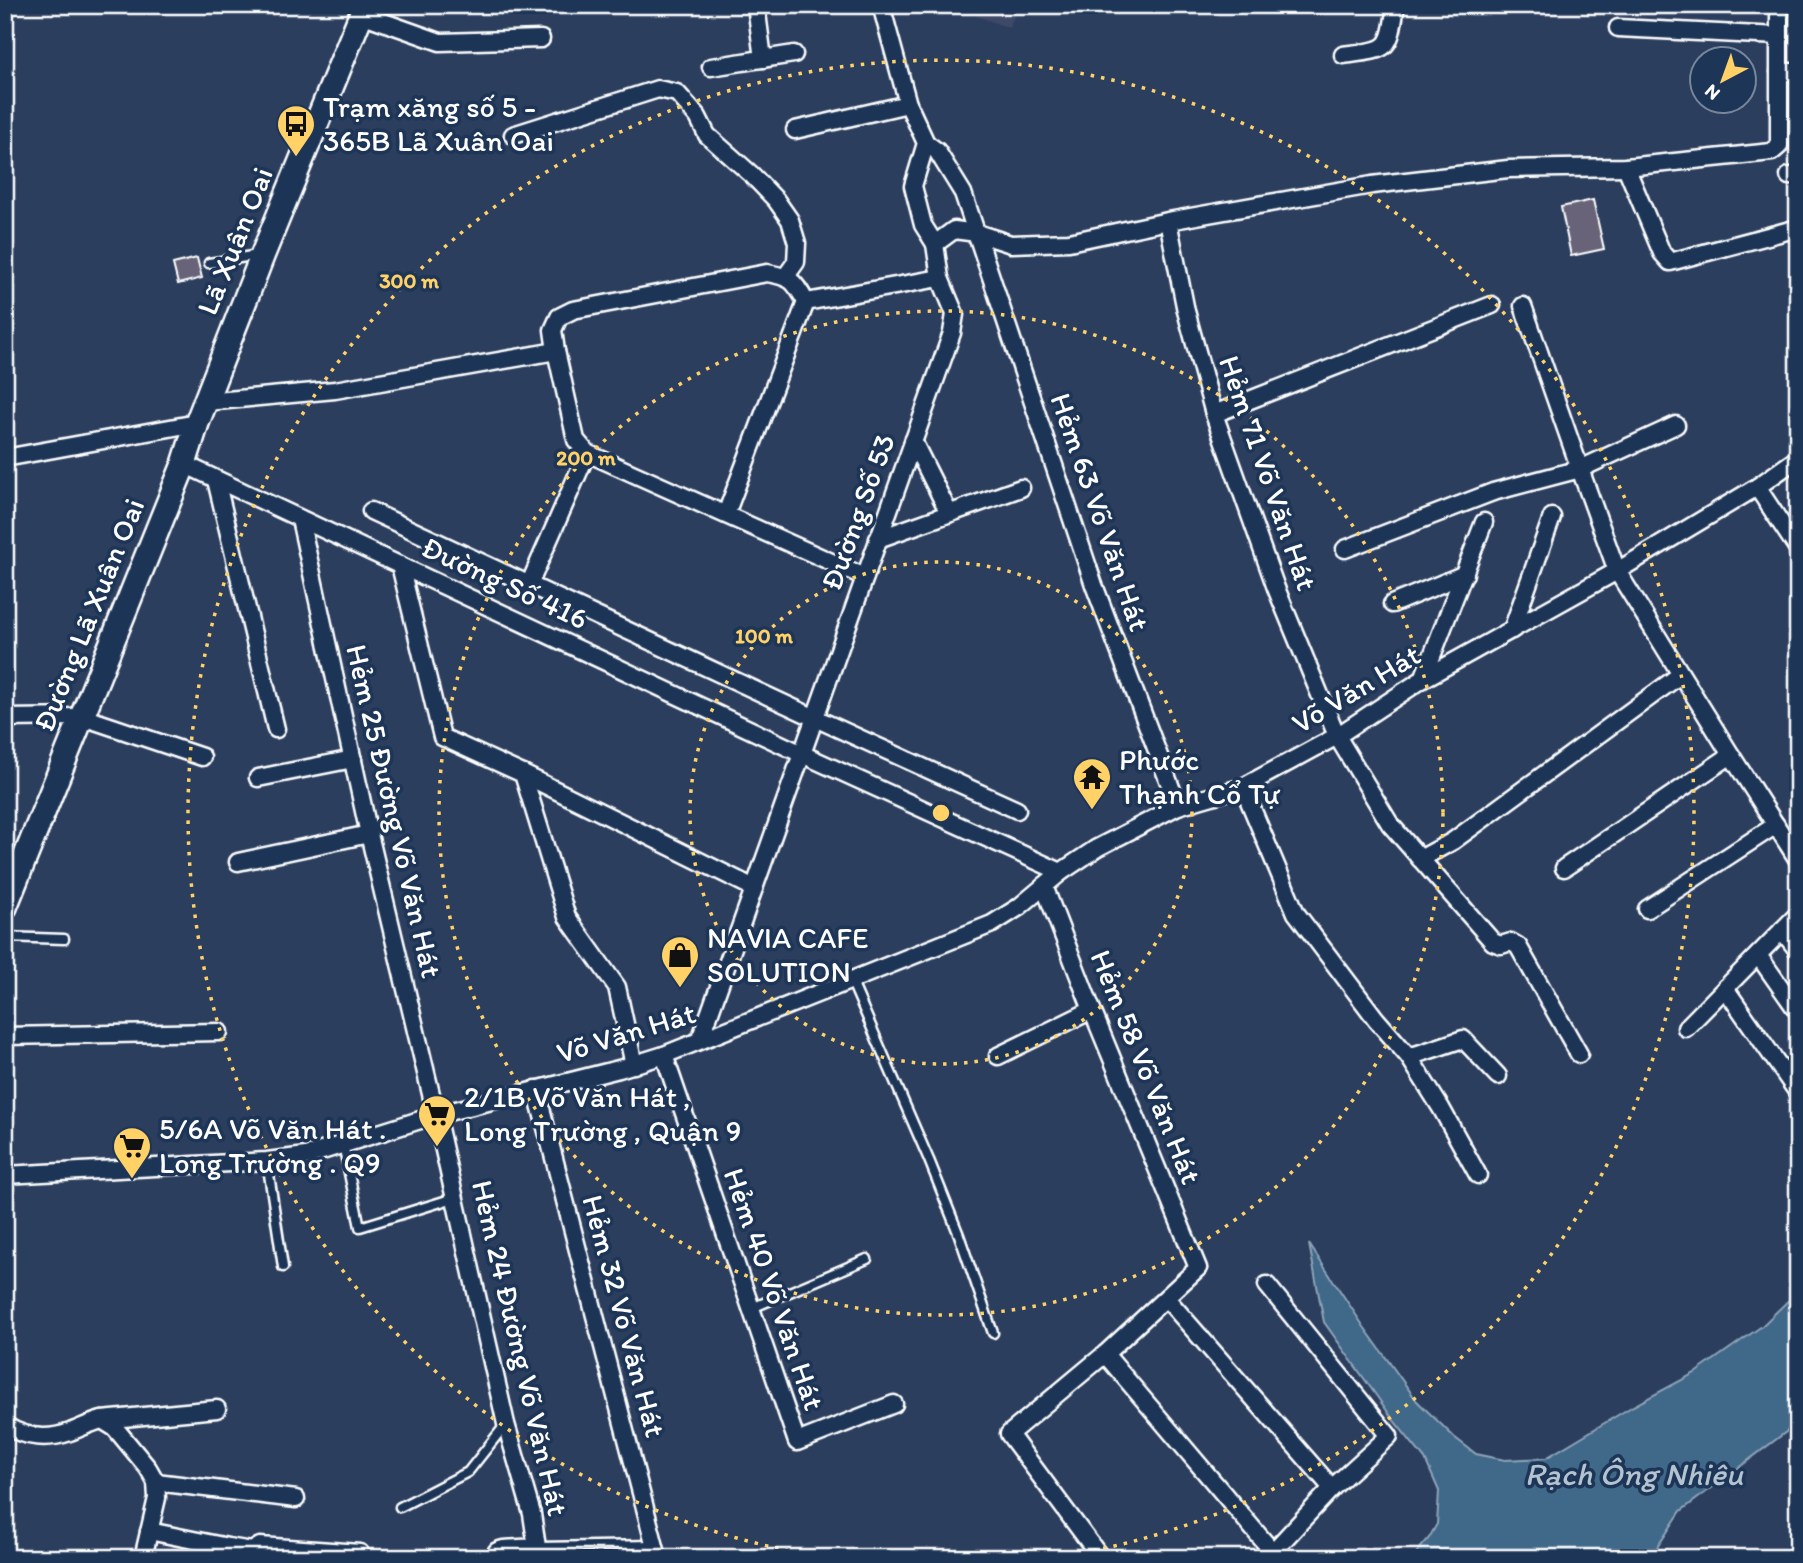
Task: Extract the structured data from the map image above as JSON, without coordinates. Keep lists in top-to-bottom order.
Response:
{
  "streets": {
    "main road": ["Lã Xuân Oai", "Đường Lã Xuân Oai"],
    "street": [
      "Hẻm 71 Võ Văn Hát",
      "Đường Số 53",
      "Hẻm 63 Võ Văn Hát",
      "Đường Số 416",
      "Võ Văn Hát",
      "Hẻm 25 Đường Võ Văn Hát",
      "Hẻm 58 Võ Văn Hát",
      "Hẻm 40 Võ Văn Hát",
      "Hẻm 32 Võ Văn Hát",
      "Hẻm 24 Đường Võ Văn Hát"
    ]
  },
  "crossings": [
    ["Lã Xuân Oai", "Đường Lã Xuân Oai"],
    ["Hẻm 71 Võ Văn Hát", "Võ Văn Hát"],
    ["Đường Số 53", "Hẻm 63 Võ Văn Hát"],
    ["Đường Số 53", "Đường Số 416"],
    ["Đường Số 53", "Võ Văn Hát"],
    ["Hẻm 63 Võ Văn Hát", "Võ Văn Hát"],
    ["Đường Số 416", "Đường Lã Xuân Oai"],
    ["Đường Số 416", "Võ Văn Hát"],
    ["Đường Số 416", "Hẻm 25 Đường Võ Văn Hát"],
    ["Võ Văn Hát", "Hẻm 25 Đường Võ Văn Hát"],
    ["Võ Văn Hát", "Hẻm 58 Võ Văn Hát"],
    ["Võ Văn Hát", "Hẻm 40 Võ Văn Hát"],
    ["Võ Văn Hát", "Hẻm 32 Võ Văn Hát"],
    ["Võ Văn Hát", "Hẻm 24 Đường Võ Văn Hát"],
    ["Hẻm 25 Đường Võ Văn Hát", "Hẻm 24 Đường Võ Văn Hát"]
  ],
  "water": ["Rạch Ông Nhiêu"],
  "places": {
    "bus stop": ["Trạm xăng số 5 - 365B Lã Xuân Oai"],
    "temple": ["Phước Thạnh Cổ Tự"],
    "shop": ["NAVIA CAFE SOLUTION"],
    "supermarket": ["2/1B Võ Văn Hát , Long Trường , Quận 9", "5/6A Võ Văn Hát . Long Trường . Q9"]
  },
  "north": "bottom left",
  "rings": ["300 m", "200 m", "100 m"]
}
